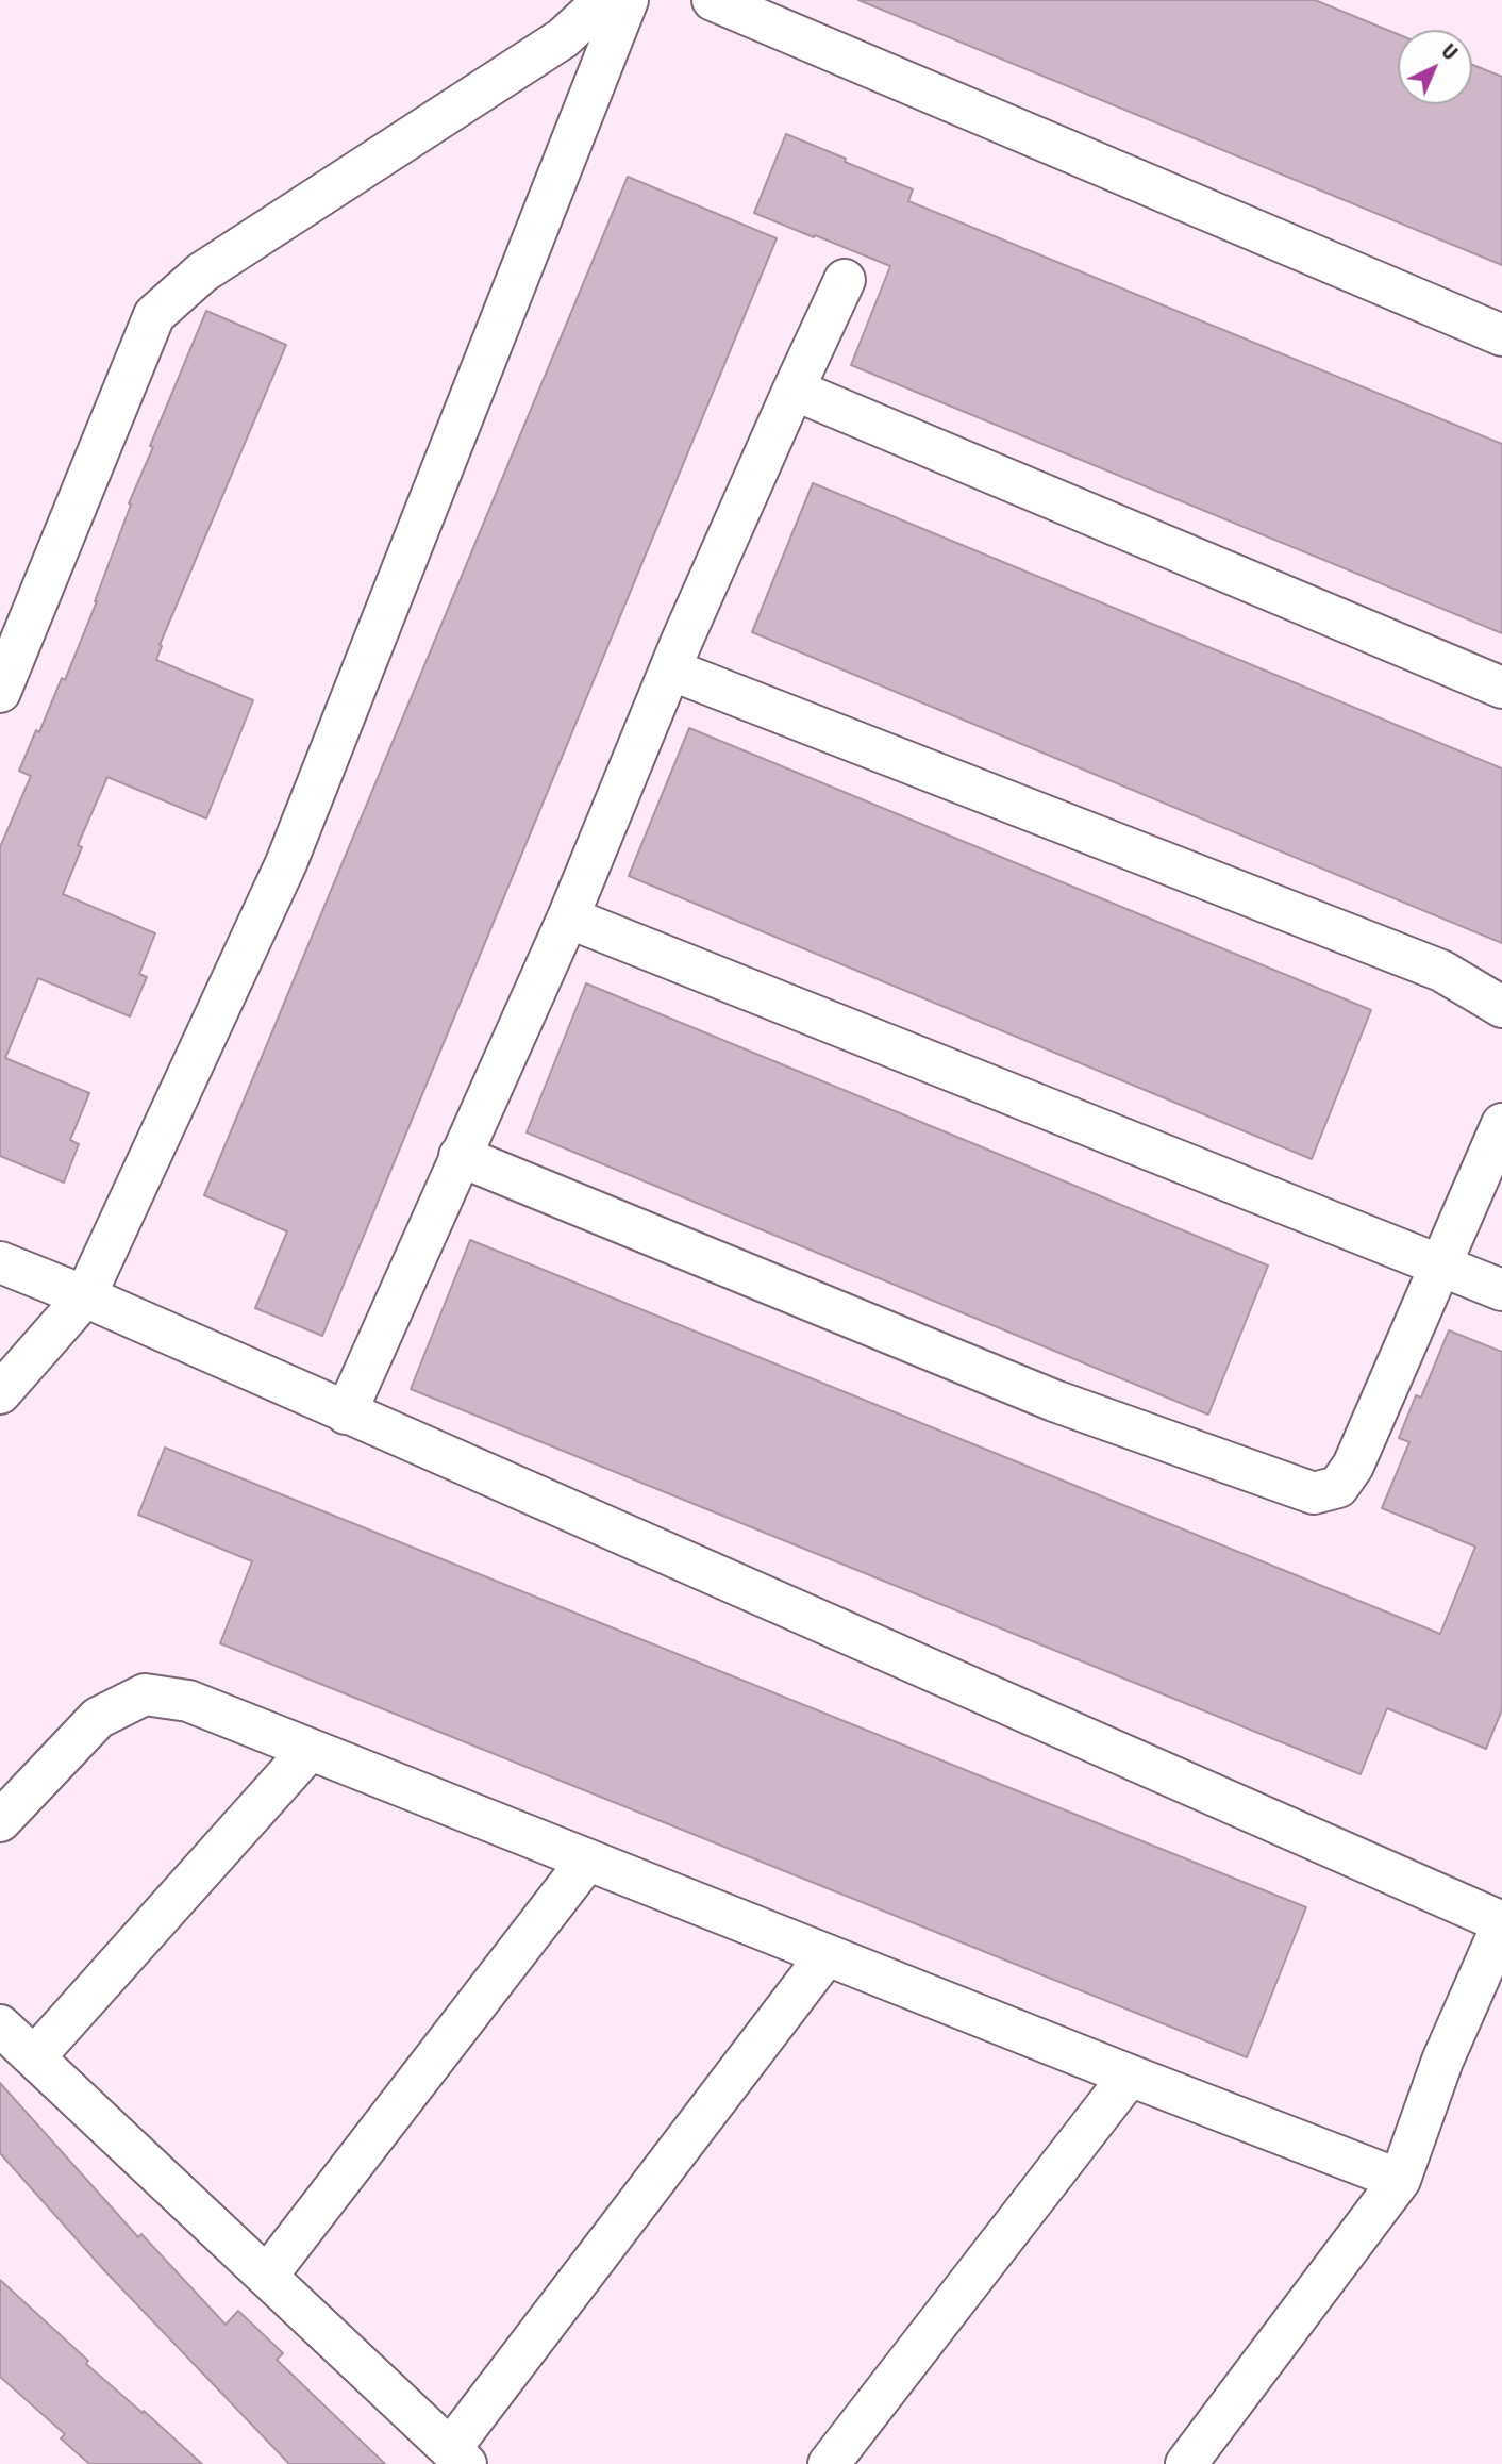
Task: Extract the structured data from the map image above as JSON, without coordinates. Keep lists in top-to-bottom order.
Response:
{
  "north": "top right"
}
